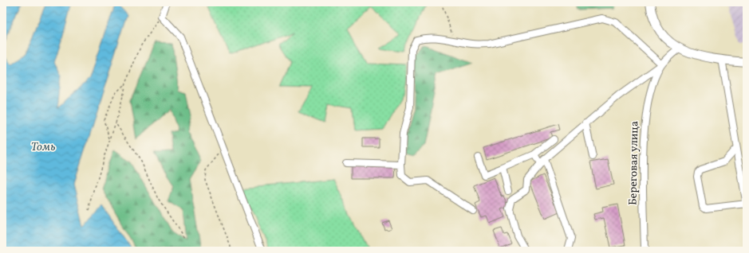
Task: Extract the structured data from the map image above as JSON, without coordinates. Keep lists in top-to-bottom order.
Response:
{
  "streets": {
    "street": ["Береговая улица"]
  },
  "water": ["Томь"]
}
